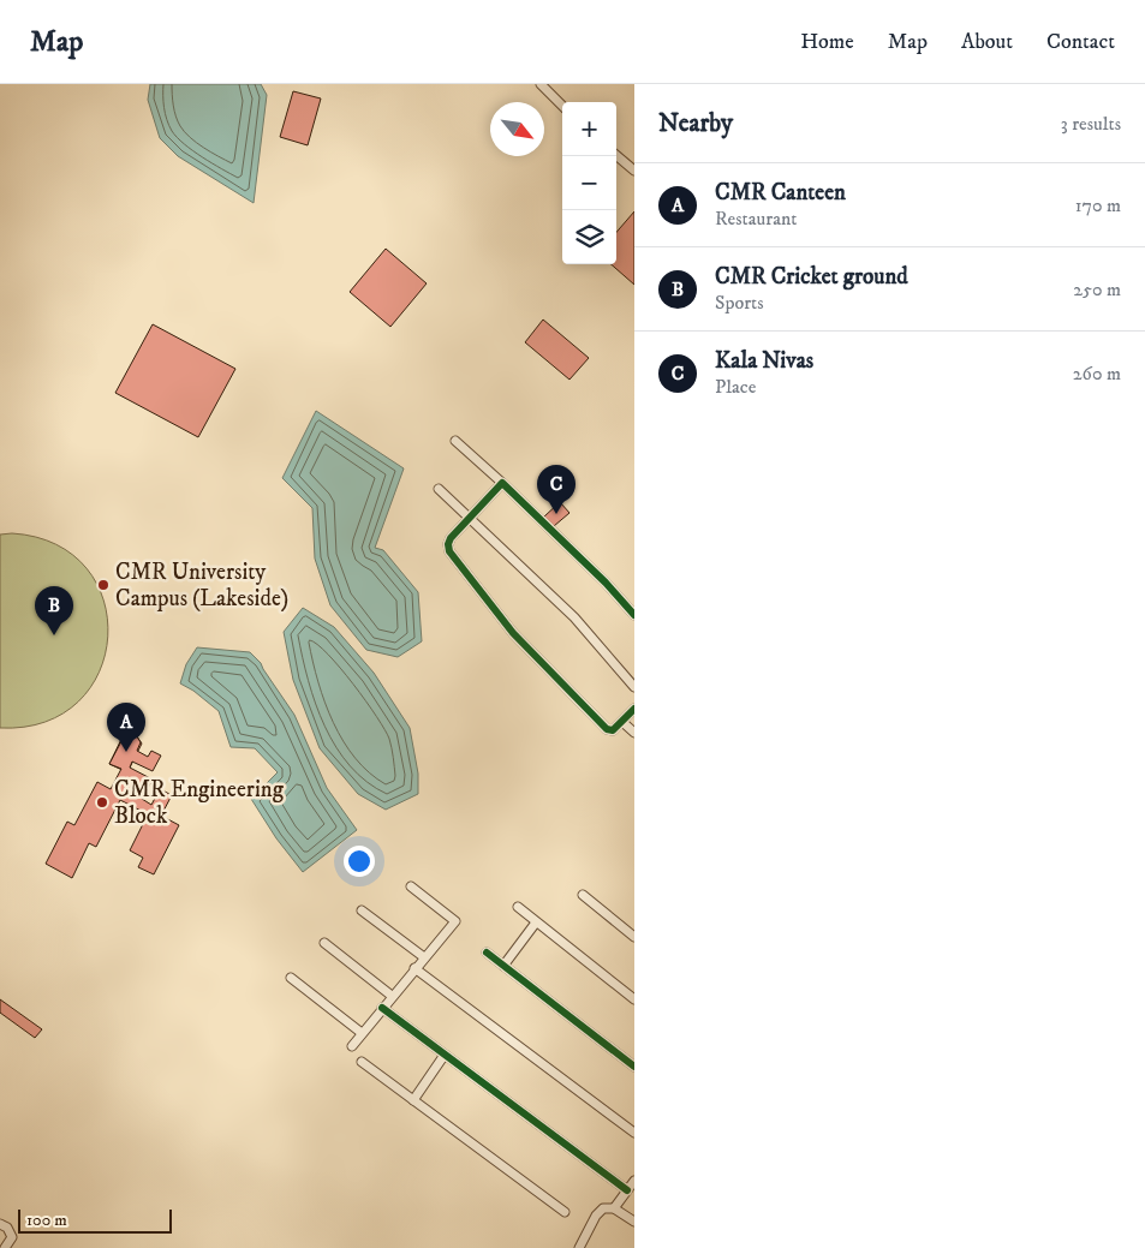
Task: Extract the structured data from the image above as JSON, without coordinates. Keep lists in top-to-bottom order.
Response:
{
  "places": ["CMR University Campus (Lakeside)", "CMR Engineering Block"],
  "scale_bar": "100 m",
  "north": "bottom right",
  "page": {
    "header": "Map",
    "nav": [
      "Home",
      "Map",
      "About",
      "Contact"
    ],
    "heading": ["Nearby", "3 results"],
    "map_buttons": ["+", "−"],
    "list": [
      {
        "mark": "A",
        "name": "CMR Canteen",
        "note": "Restaurant",
        "value": "170 m"
      },
      {
        "mark": "B",
        "name": "CMR Cricket ground",
        "note": "Sports",
        "value": "250 m"
      },
      {
        "mark": "C",
        "name": "Kala Nivas",
        "note": "Place",
        "value": "260 m"
      }
    ],
    "pins": ["C", "B", "A"],
    "scale": "100 m"
  }
}
